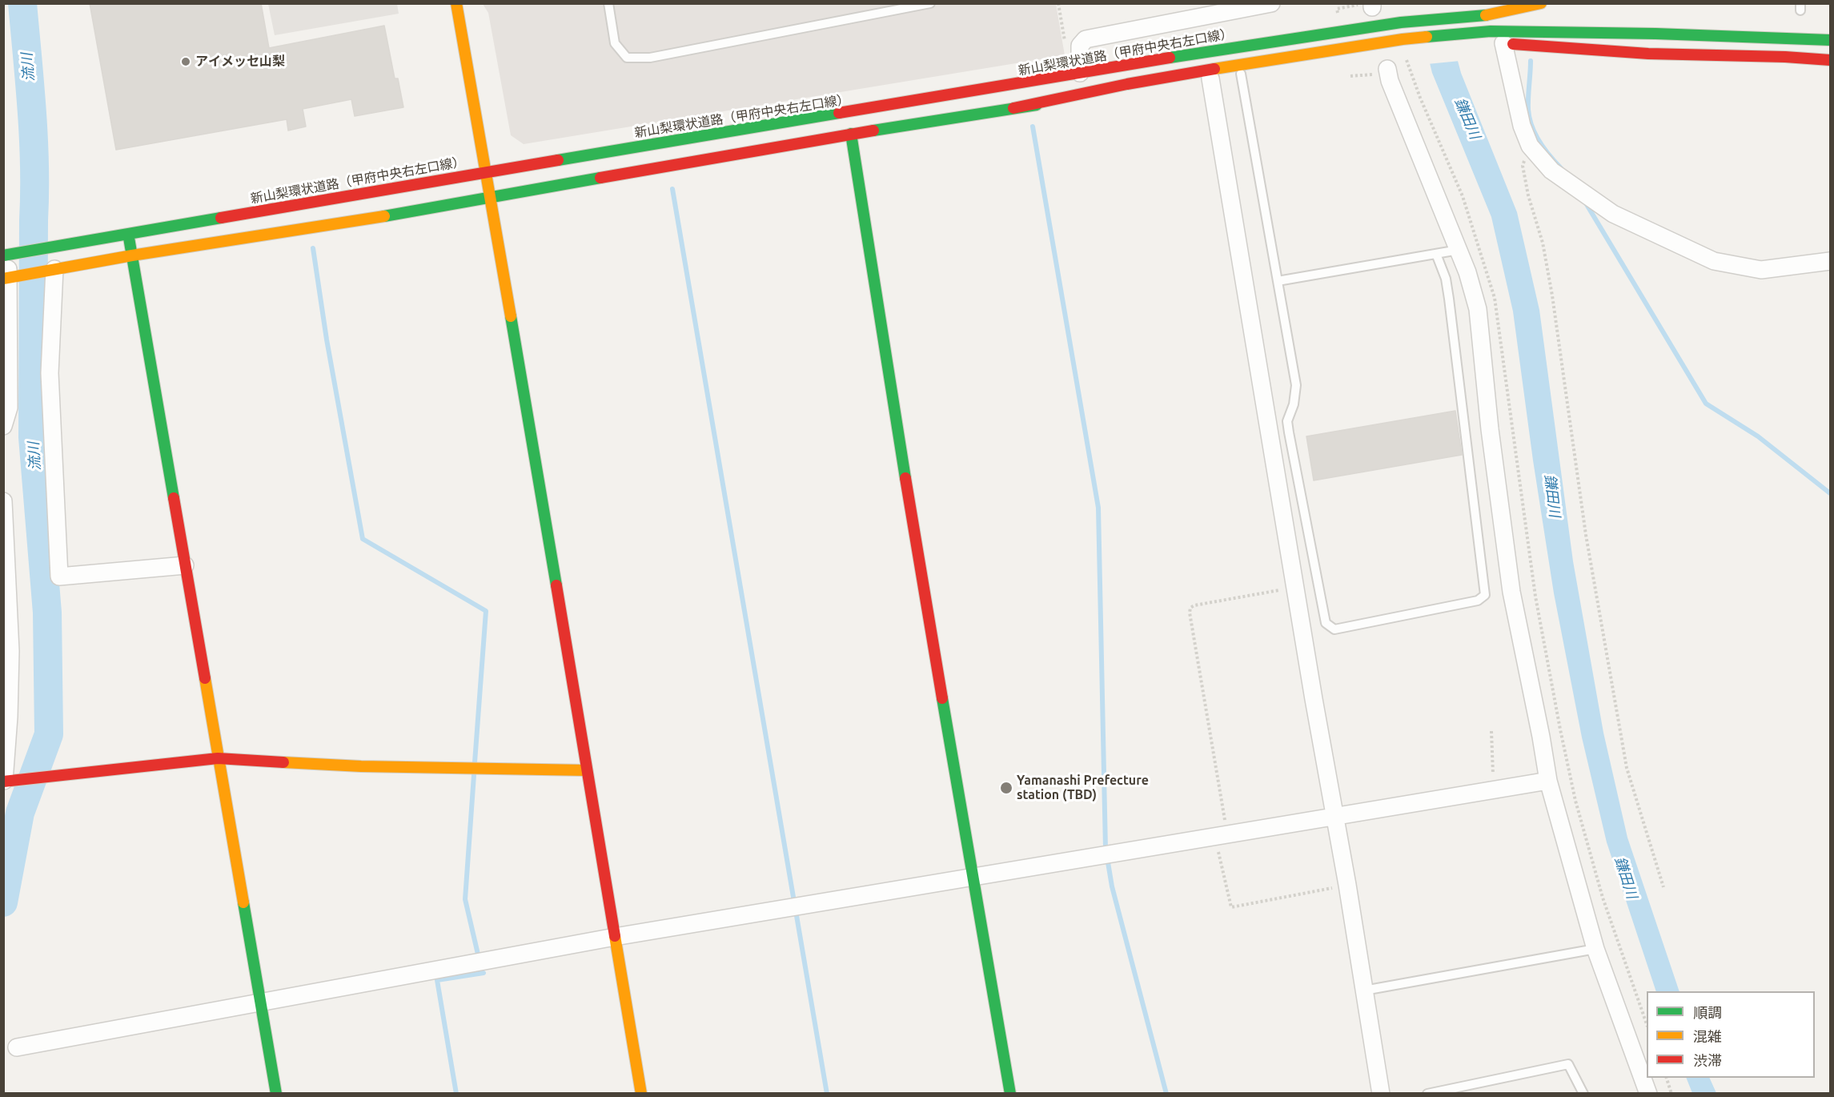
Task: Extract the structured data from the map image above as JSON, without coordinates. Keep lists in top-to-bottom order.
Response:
{
  "streets": {
    "main road": ["新山梨環状道路（甲府中央右左口線）"]
  },
  "water": ["流川", "鎌田川"],
  "places": ["アイメッセ山梨", "Yamanashi Prefecture station (TBD)"],
  "legend": ["順調", "混雑", "渋滞"]
}
